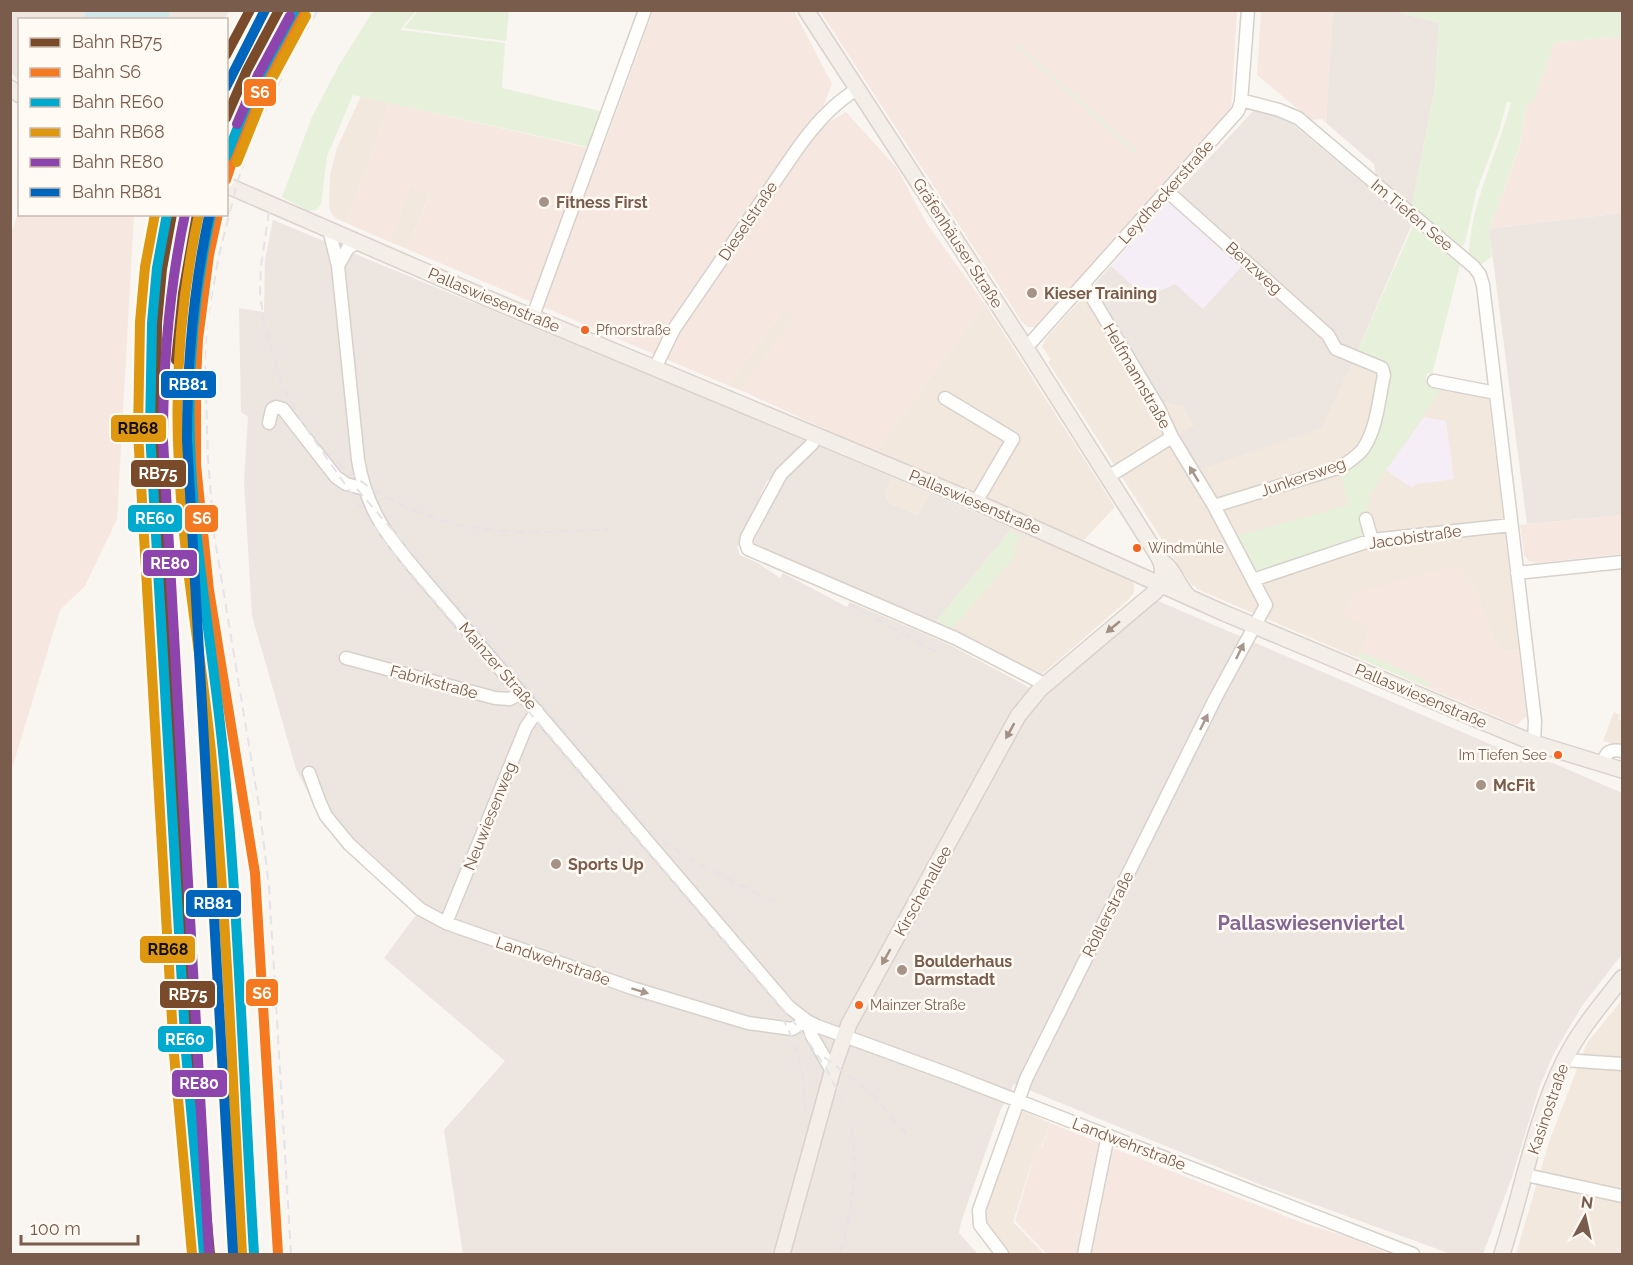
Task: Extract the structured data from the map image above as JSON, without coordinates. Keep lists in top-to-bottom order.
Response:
{
  "streets": {
    "main road": [
      "Gräfenhäuser Straße",
      "Pallaswiesenstraße",
      "Kirschenallee",
      "Kasinostraße"
    ],
    "street": [
      "Leydheckerstraße",
      "Im Tiefen See",
      "Dieselstraße",
      "Benzweg",
      "Helfmannstraße",
      "Junkersweg",
      "Jacobistraße",
      "Mainzer Straße",
      "Fabrikstraße",
      "Neuwiesenweg",
      "Rößlerstraße",
      "Landwehrstraße"
    ]
  },
  "crossings": [
    ["Leydheckerstraße", "Im Tiefen See"],
    ["Leydheckerstraße", "Gräfenhäuser Straße"],
    ["Leydheckerstraße", "Benzweg"],
    ["Leydheckerstraße", "Helfmannstraße"],
    ["Im Tiefen See", "Pallaswiesenstraße"],
    ["Im Tiefen See", "Jacobistraße"],
    ["Dieselstraße", "Gräfenhäuser Straße"],
    ["Dieselstraße", "Pallaswiesenstraße"],
    ["Gräfenhäuser Straße", "Pallaswiesenstraße"],
    ["Gräfenhäuser Straße", "Helfmannstraße"],
    ["Benzweg", "Junkersweg"],
    ["Pallaswiesenstraße", "Helfmannstraße"],
    ["Pallaswiesenstraße", "Mainzer Straße"],
    ["Pallaswiesenstraße", "Kirschenallee"],
    ["Pallaswiesenstraße", "Rößlerstraße"],
    ["Helfmannstraße", "Junkersweg"],
    ["Helfmannstraße", "Jacobistraße"],
    ["Helfmannstraße", "Rößlerstraße"],
    ["Mainzer Straße", "Fabrikstraße"],
    ["Mainzer Straße", "Neuwiesenweg"],
    ["Mainzer Straße", "Kirschenallee"],
    ["Mainzer Straße", "Landwehrstraße"],
    ["Neuwiesenweg", "Landwehrstraße"],
    ["Kirschenallee", "Landwehrstraße"],
    ["Rößlerstraße", "Landwehrstraße"]
  ],
  "one_way": ["Kirschenallee", "Rößlerstraße"],
  "districts": ["Pallaswiesenviertel"],
  "places": [
    "Fitness First",
    "Kieser Training",
    "Pfnorstraße",
    "Windmühle",
    "Im Tiefen See",
    "McFit",
    "Sports Up",
    "Boulderhaus Darmstadt",
    "Mainzer Straße"
  ],
  "lines": [
    "rail line RB75",
    "rail line S6",
    "rail line RE60",
    "rail line RB81",
    "rail line RB68",
    "rail line RE80"
  ],
  "legend": [
    "Bahn RB75",
    "Bahn S6",
    "Bahn RE60",
    "Bahn RB68",
    "Bahn RE80",
    "Bahn RB81"
  ],
  "scale_bar": "100 m",
  "north": "top"
}
